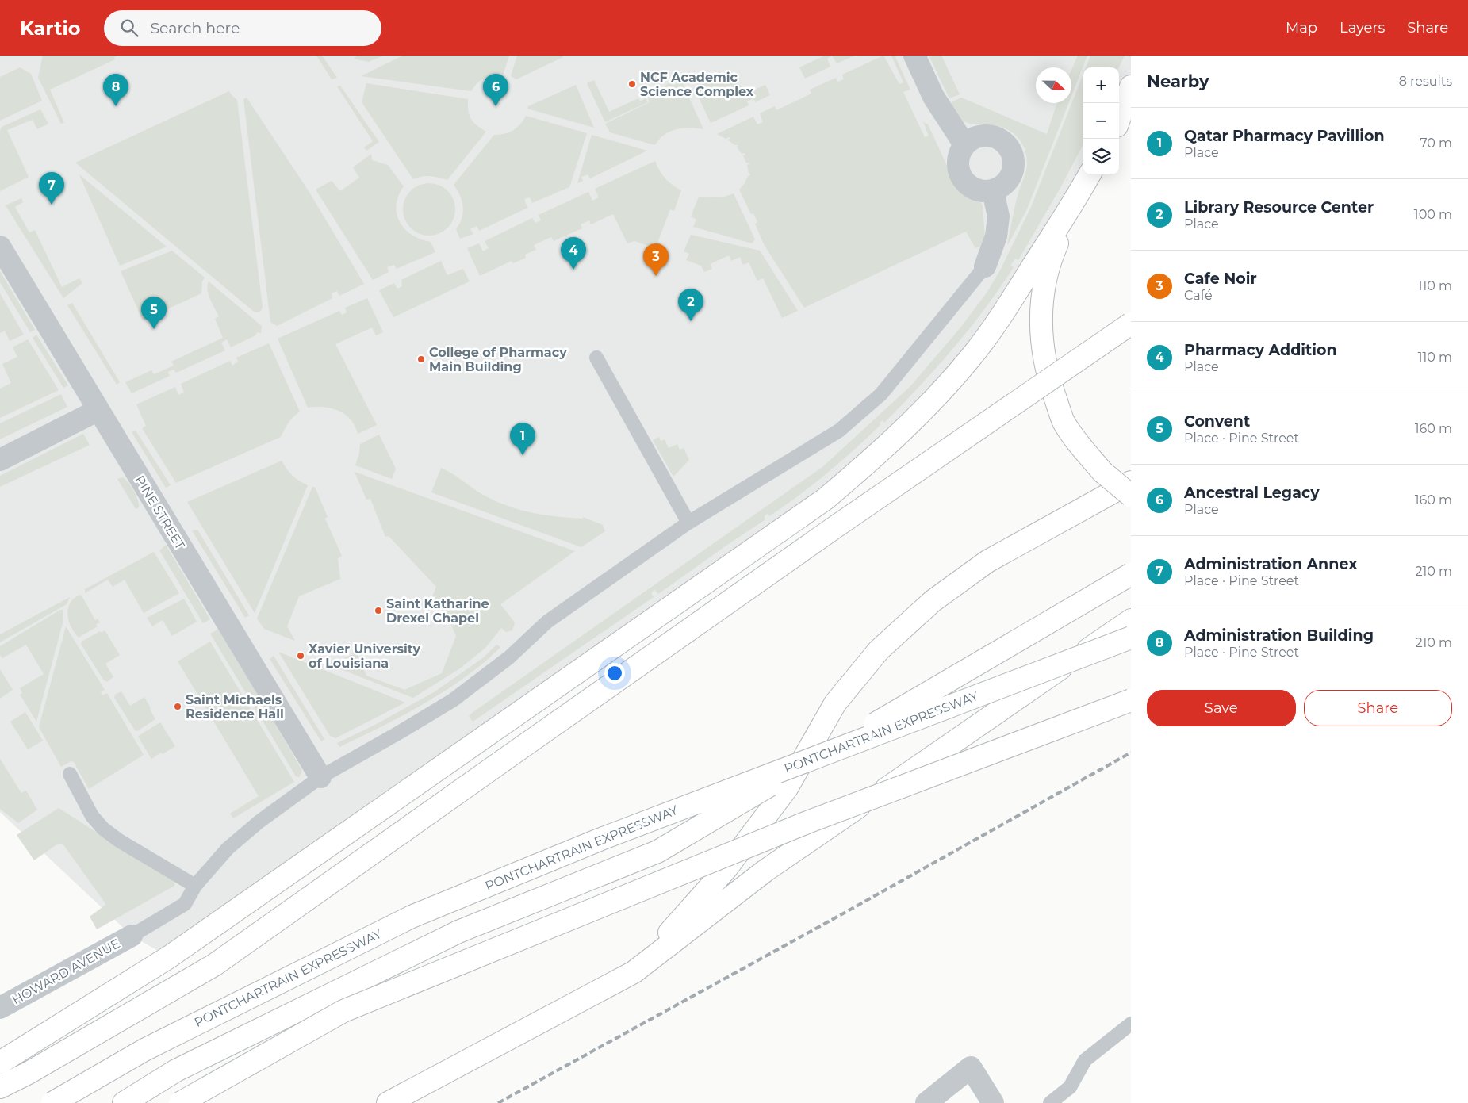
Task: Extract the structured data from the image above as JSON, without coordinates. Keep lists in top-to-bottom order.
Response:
{
  "streets": {
    "highway": ["PONTCHARTRAIN EXPRESSWAY"],
    "street": ["PINE STREET", "HOWARD AVENUE"]
  },
  "places": [
    "NCF Academic Science Complex",
    "College of Pharmacy Main Building",
    "Saint Katharine Drexel Chapel",
    "Xavier University of Louisiana",
    "Saint Michaels Residence Hall"
  ],
  "north": "right",
  "page": {
    "header": "Kartio",
    "search": "Search here",
    "nav": ["Map", "Layers", "Share"],
    "heading": ["Nearby", "8 results"],
    "map_buttons": ["+", "−"],
    "pins": [
      "6",
      "8",
      "7",
      "4",
      "3",
      "2",
      "5",
      "1"
    ],
    "list": [
      {
        "mark": "1",
        "name": "Qatar Pharmacy Pavillion",
        "note": "Place",
        "value": "70 m"
      },
      {
        "mark": "2",
        "name": "Library Resource Center",
        "note": "Place",
        "value": "100 m"
      },
      {
        "mark": "3",
        "name": "Cafe Noir",
        "note": "Café",
        "value": "110 m"
      },
      {
        "mark": "4",
        "name": "Pharmacy Addition",
        "note": "Place",
        "value": "110 m"
      },
      {
        "mark": "5",
        "name": "Convent",
        "note": "Place · Pine Street",
        "value": "160 m"
      },
      {
        "mark": "6",
        "name": "Ancestral Legacy",
        "note": "Place",
        "value": "160 m"
      },
      {
        "mark": "7",
        "name": "Administration Annex",
        "note": "Place · Pine Street",
        "value": "210 m"
      },
      {
        "mark": "8",
        "name": "Administration Building",
        "note": "Place · Pine Street",
        "value": "210 m"
      }
    ],
    "buttons": ["Save", "Share"]
  }
}
